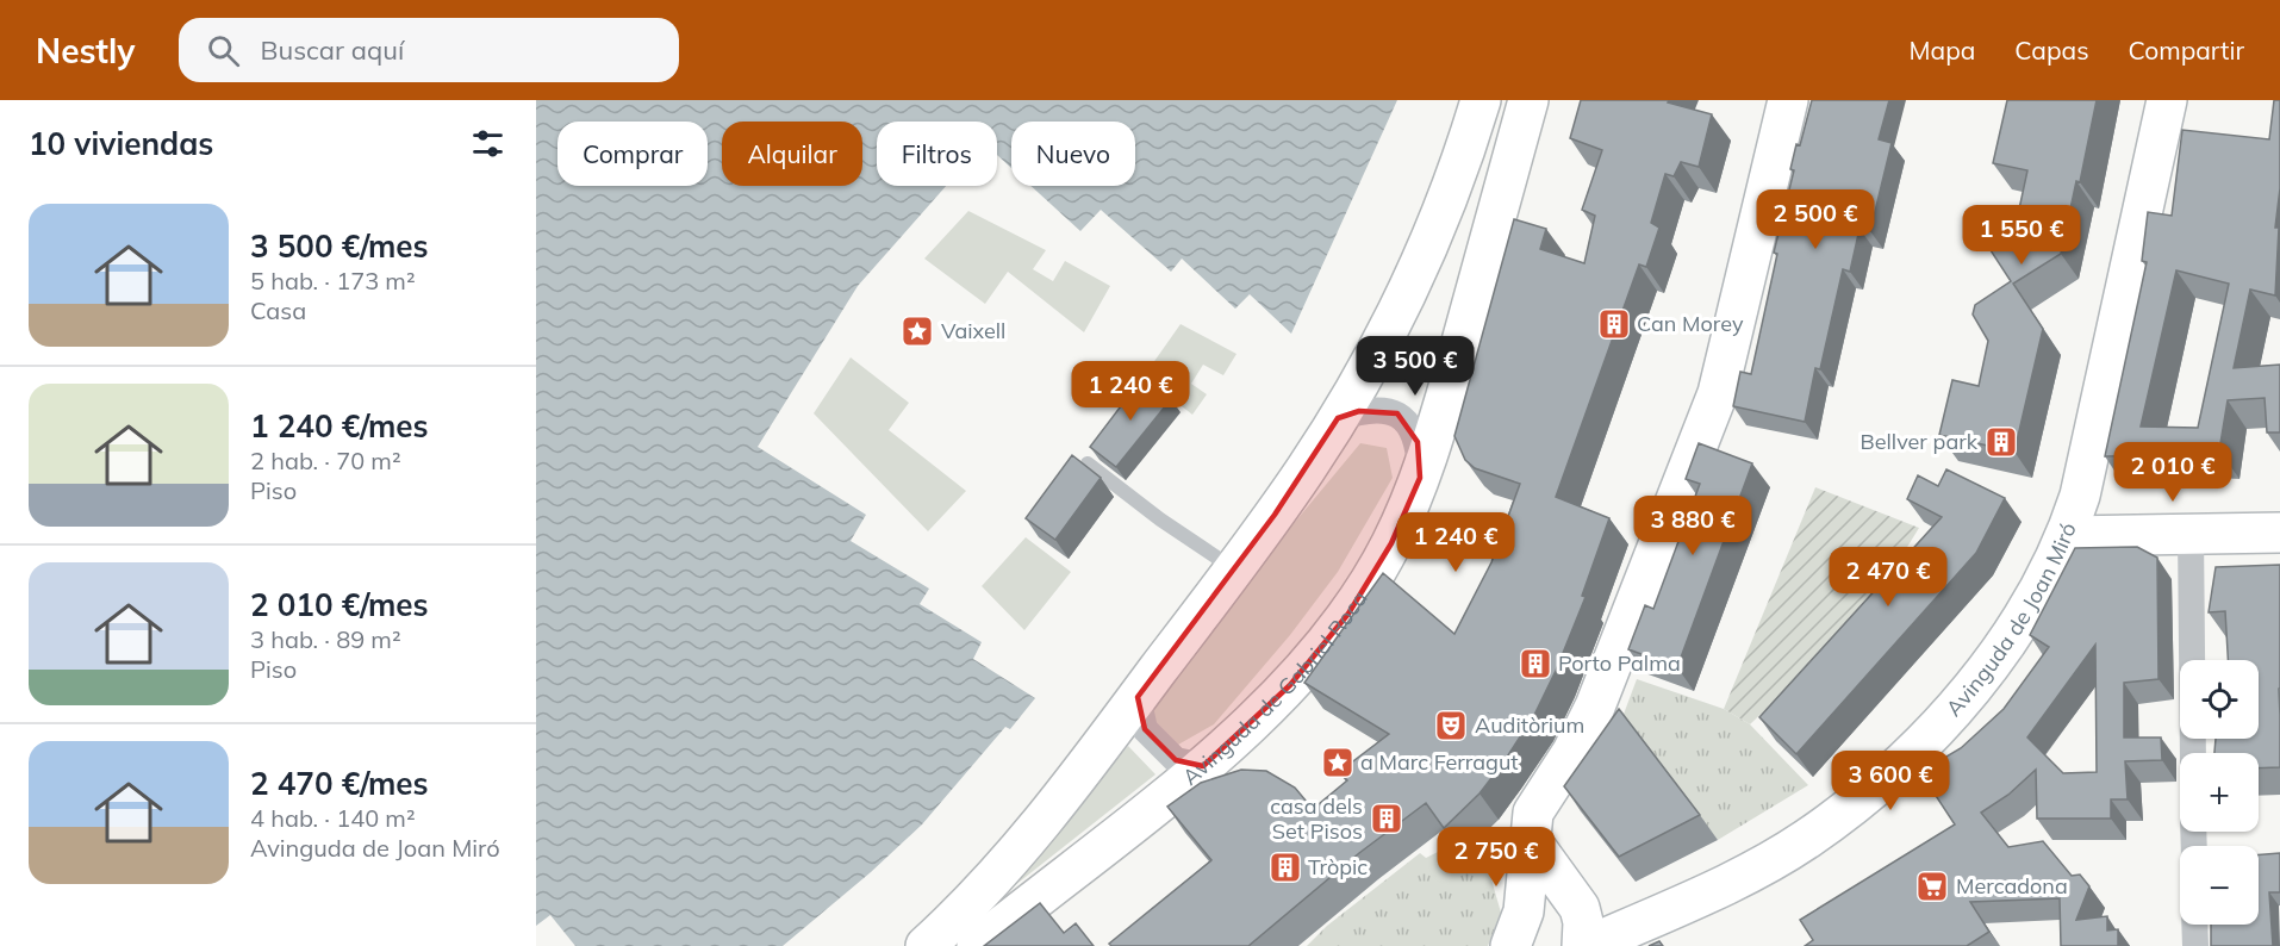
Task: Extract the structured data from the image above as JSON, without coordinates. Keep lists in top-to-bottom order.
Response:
{
  "streets": {
    "main road": ["Avinguda de Joan Miró", "Avinguda de Gabriel Roca"]
  },
  "places": {
    "building": [
      "Can Morey",
      "Bellver park",
      "Porto Palma",
      "casa dels Set Pisos",
      "Tròpic"
    ],
    "place": ["Vaixell", "a Marc Ferragut"],
    "theatre": ["Auditòrium"],
    "supermarket": ["Mercadona"]
  },
  "page": {
    "header": "Nestly",
    "search": "Buscar aquí",
    "nav": ["Mapa", "Capas", "Compartir"],
    "heading": "10 viviendas",
    "chip": [
      "Comprar",
      "Alquilar",
      "Filtros",
      "Nuevo"
    ],
    "list": [
      {
        "name": "3 500 €/mes",
        "note": "5 hab. · 173 m² · Casa"
      },
      {
        "name": "1 240 €/mes",
        "note": "2 hab. · 70 m² · Piso"
      },
      {
        "name": "2 010 €/mes",
        "note": "3 hab. · 89 m² · Piso"
      },
      {
        "name": "2 470 €/mes",
        "note": "4 hab. · 140 m² · Avinguda de Joan Miró"
      }
    ],
    "price": [
      "2 500 €",
      "1 550 €",
      "3 500 €",
      "1 240 €",
      "2 010 €",
      "3 880 €",
      "1 240 €",
      "2 470 €",
      "3 600 €",
      "2 750 €"
    ],
    "map_buttons": ["+", "−"]
  }
}
